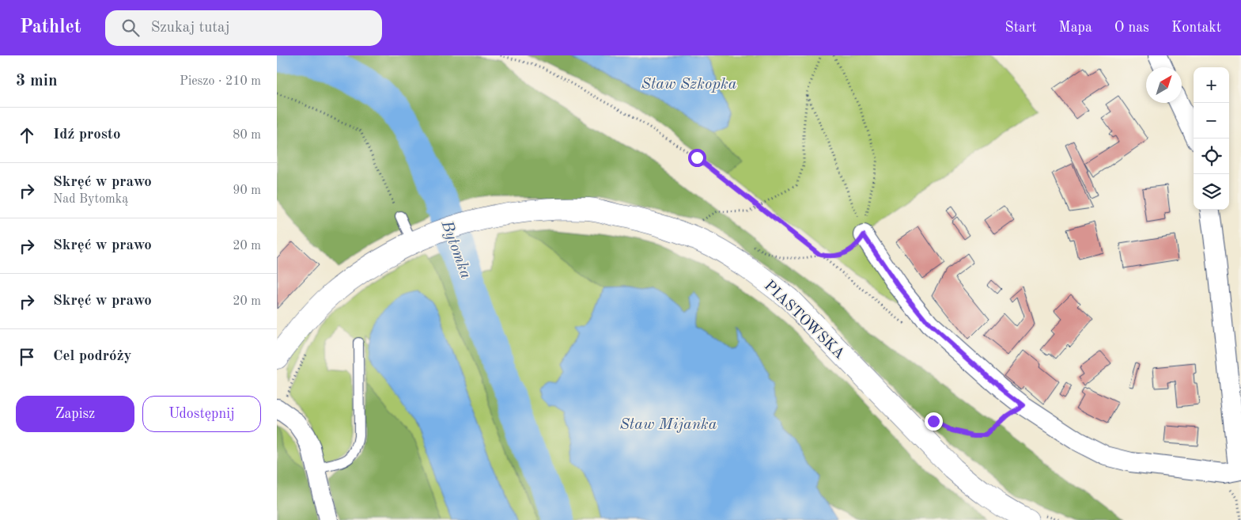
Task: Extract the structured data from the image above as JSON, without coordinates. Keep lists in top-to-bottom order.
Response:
{
  "streets": {
    "street": ["PIASTOWSKA"]
  },
  "water": ["Staw Szkopka", "Bytomka", "Staw Mijanka"],
  "north": "top right",
  "page": {
    "header": "Pathlet",
    "search": "Szukaj tutaj",
    "nav": [
      "Start",
      "Mapa",
      "O nas",
      "Kontakt"
    ],
    "heading": ["3 min", "Pieszo · 210 m"],
    "map_buttons": ["+", "−"],
    "list": [
      ["Idź prosto", "80 m"],
      ["Skręć w prawo", "Nad Bytomką", "90 m"],
      ["Skręć w prawo", "20 m"],
      ["Skręć w prawo", "20 m"],
      "Cel podróży"
    ],
    "buttons": ["Zapisz", "Udostępnij"]
  }
}
